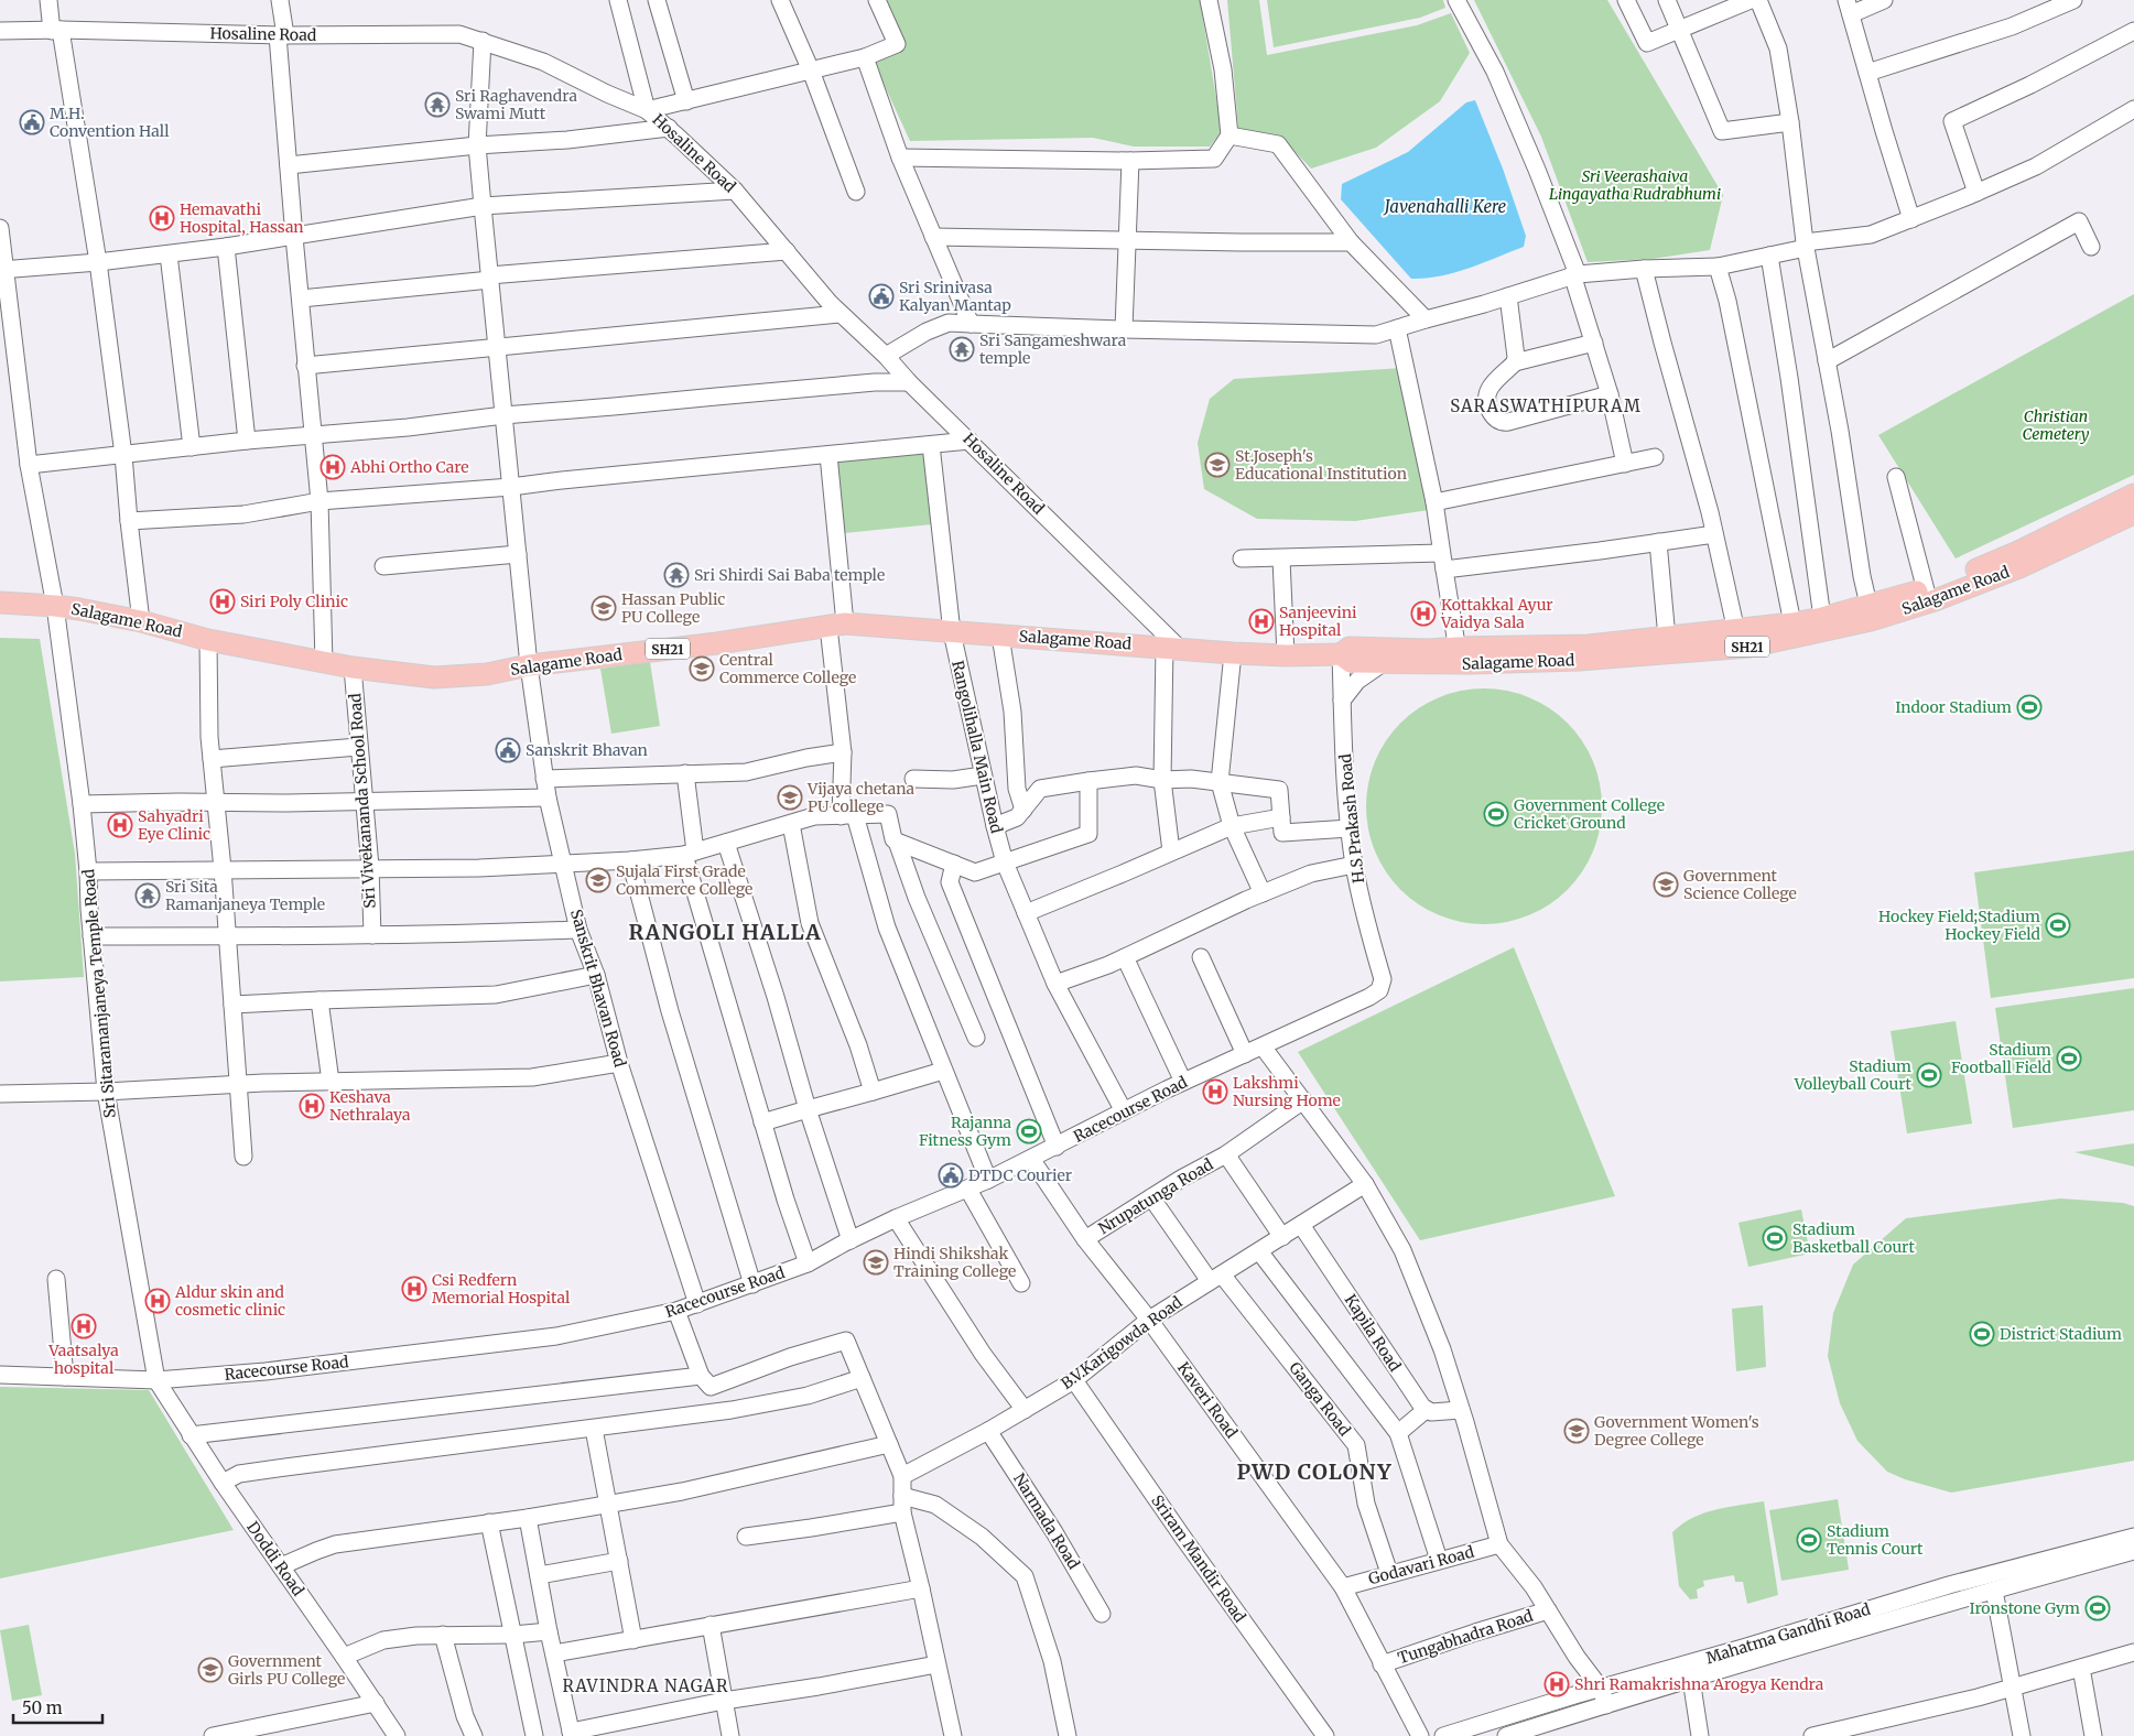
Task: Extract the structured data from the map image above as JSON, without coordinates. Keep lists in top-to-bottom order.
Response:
{
  "streets": {
    "main road": ["Salagame Road", "SH21"],
    "street": [
      "Hosaline Road",
      "Rangolihalla Main Road",
      "Sri Vivekananda School Road",
      "H.S Prakash Road",
      "Sanskrit Bhavan Road",
      "Sri Sitaramanjaneya Temple Road",
      "Racecourse Road",
      "Nrupatunga Road",
      "Kapila Road",
      "B.V.Karigowda Road",
      "Ganga Road",
      "Kaveri Road",
      "Narmada Road",
      "Doddi Road",
      "Sriram Mandir Road",
      "Godavari Road",
      "Mahatma Gandhi Road",
      "Tungabhadra Road"
    ]
  },
  "crossings": [
    ["Hosaline Road", "Salagame Road"],
    ["Hosaline Road", "Sanskrit Bhavan Road"],
    ["Salagame Road", "Rangolihalla Main Road"],
    ["Salagame Road", "Sri Vivekananda School Road"],
    ["Salagame Road", "H.S Prakash Road"],
    ["Salagame Road", "Sanskrit Bhavan Road"],
    ["Salagame Road", "Sri Sitaramanjaneya Temple Road"],
    ["Rangolihalla Main Road", "Racecourse Road"],
    ["H.S Prakash Road", "Racecourse Road"],
    ["Sanskrit Bhavan Road", "Racecourse Road"],
    ["Sri Sitaramanjaneya Temple Road", "Racecourse Road"],
    ["Sri Sitaramanjaneya Temple Road", "Doddi Road"],
    ["Racecourse Road", "Kaveri Road"],
    ["Racecourse Road", "Doddi Road"],
    ["Nrupatunga Road", "Ganga Road"],
    ["Nrupatunga Road", "Kaveri Road"],
    ["Kapila Road", "B.V.Karigowda Road"],
    ["B.V.Karigowda Road", "Ganga Road"],
    ["B.V.Karigowda Road", "Kaveri Road"],
    ["B.V.Karigowda Road", "Narmada Road"],
    ["B.V.Karigowda Road", "Sriram Mandir Road"],
    ["Ganga Road", "Godavari Road"],
    ["Kaveri Road", "Godavari Road"],
    ["Kaveri Road", "Tungabhadra Road"]
  ],
  "districts": [
    "SARASWATHIPURAM",
    "RANGOLI HALLA",
    "PWD COLONY",
    "RAVINDRA NAGAR"
  ],
  "water": ["Javenahalli Kere"],
  "parks": ["Sri Veerashaiva Lingayatha Rudrabhumi", "Christian Cemetery"],
  "places": {
    "temple": [
      "Sri Raghavendra Swami Mutt",
      "Sri Sangameshwara temple",
      "Sri Shirdi Sai Baba temple",
      "Sri Sita Ramanjaneya Temple"
    ],
    "public building": [
      "M.H. Convention Hall",
      "Sri Srinivasa Kalyan Mantap",
      "Sanskrit Bhavan",
      "DTDC Courier"
    ],
    "hospital": [
      "Hemavathi Hospital, Hassan",
      "Abhi Ortho Care",
      "Siri Poly Clinic",
      "Kottakkal Ayur Vaidya Sala",
      "Sanjeevini Hospital",
      "Sahyadri Eye Clinic",
      "Lakshmi Nursing Home",
      "Keshava Nethralaya",
      "Csi Redfern Memorial Hospital",
      "Aldur skin and cosmetic clinic",
      "Vaatsalya hospital",
      "Shri Ramakrishna Arogya Kendra"
    ],
    "school or university": [
      "St.Joseph's Educational Institution",
      "Hassan Public PU College",
      "Central Commerce College",
      "Vijaya chetana PU college",
      "Sujala First Grade Commerce College",
      "Government Science College",
      "Hindi Shikshak Training College",
      "Government Women's Degree College",
      "Government Girls PU College"
    ],
    "sports": [
      "Indoor Stadium",
      "Government College Cricket Ground",
      "Hockey Field;Stadium Hockey Field",
      "Stadium Football Field",
      "Stadium Volleyball Court",
      "Rajanna Fitness Gym",
      "Stadium Basketball Court",
      "District Stadium",
      "Stadium Tennis Court",
      "Ironstone Gym"
    ]
  },
  "scale_bar": "50 m"
}
